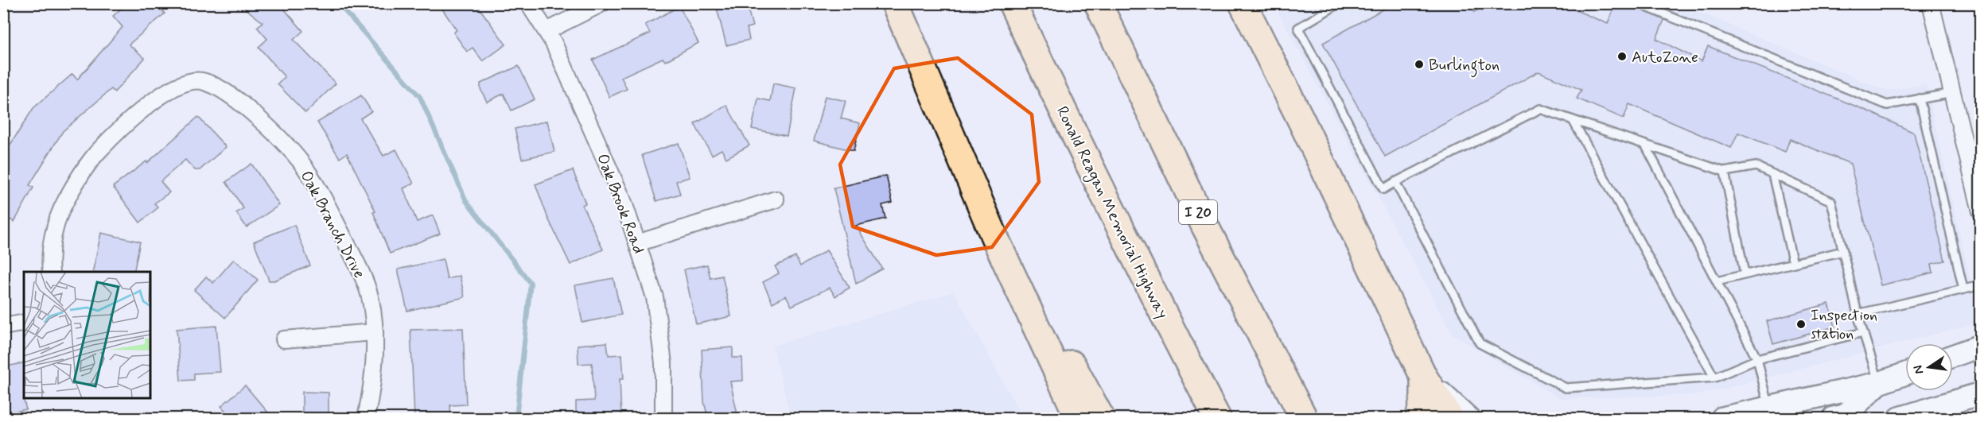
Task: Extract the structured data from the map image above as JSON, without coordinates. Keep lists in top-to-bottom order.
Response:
{
  "streets": {
    "highway": ["Ronald Reagan Memorial Highway", "I 20"],
    "street": ["Oak Brook Road", "Oak Branch Drive"]
  },
  "places": ["AutoZone", "Burlington", "Inspection station"],
  "north": "left"
}
